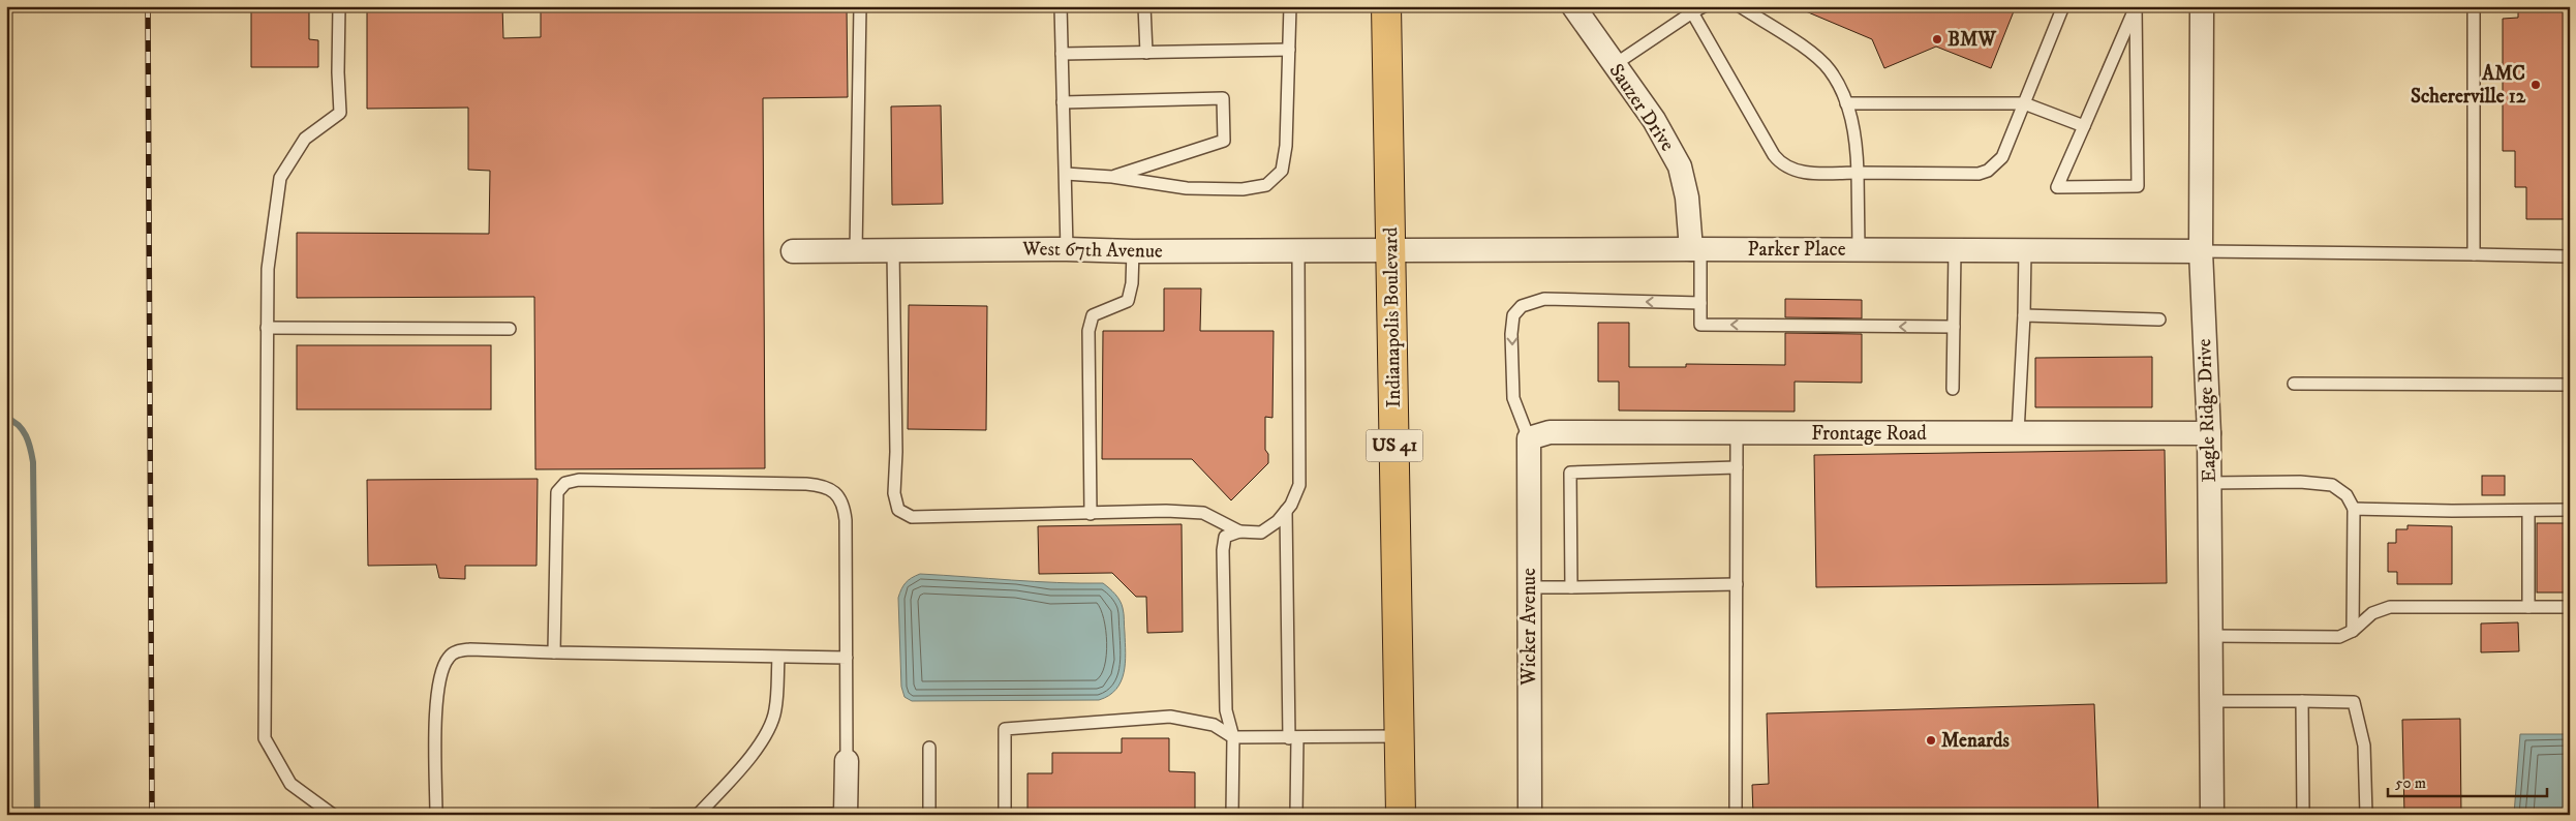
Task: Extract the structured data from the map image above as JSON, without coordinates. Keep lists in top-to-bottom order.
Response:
{
  "streets": {
    "highway": ["Indianapolis Boulevard", "US 41"],
    "street": [
      "Sauzer Drive",
      "Parker Place",
      "West 67th Avenue",
      "Eagle Ridge Drive",
      "Frontage Road",
      "Wicker Avenue"
    ]
  },
  "crossings": [
    ["Sauzer Drive", "Parker Place"],
    ["Parker Place", "West 67th Avenue"],
    ["Parker Place", "Indianapolis Boulevard"],
    ["Parker Place", "Eagle Ridge Drive"],
    ["West 67th Avenue", "Indianapolis Boulevard"],
    ["Eagle Ridge Drive", "Frontage Road"],
    ["Frontage Road", "Wicker Avenue"]
  ],
  "places": ["BMW", "AMC Schererville 12", "Menards"],
  "scale_bar": "50 m"
}
